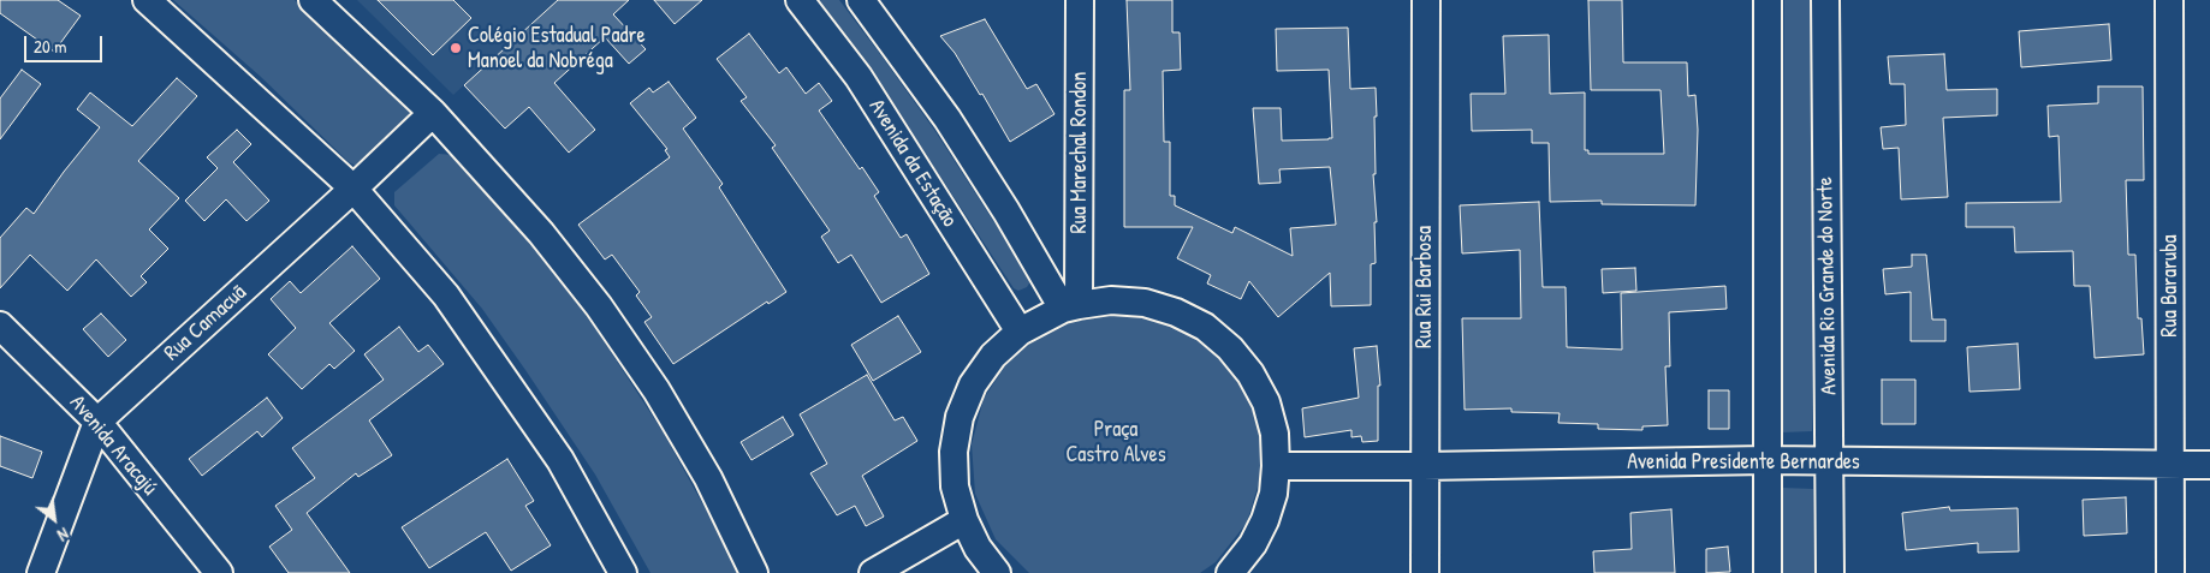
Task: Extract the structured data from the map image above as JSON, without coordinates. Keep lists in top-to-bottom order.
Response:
{
  "streets": {
    "street": [
      "Rua Marechal Rondon",
      "Avenida da Estação",
      "Avenida Rio Grande do Norte",
      "Rua Bararuba",
      "Rua Rui Barbosa",
      "Rua Camacuã",
      "Avenida Aracajú",
      "Avenida Presidente Bernardes"
    ]
  },
  "crossings": [
    ["Avenida Rio Grande do Norte", "Avenida Presidente Bernardes"],
    ["Rua Bararuba", "Avenida Presidente Bernardes"],
    ["Rua Rui Barbosa", "Avenida Presidente Bernardes"],
    ["Rua Camacuã", "Avenida Aracajú"]
  ],
  "parks": ["Praça Castro Alves"],
  "places": ["Colégio Estadual Padre Manoel da Nobréga"],
  "scale_bar": "20 m",
  "north": "bottom right"
}
